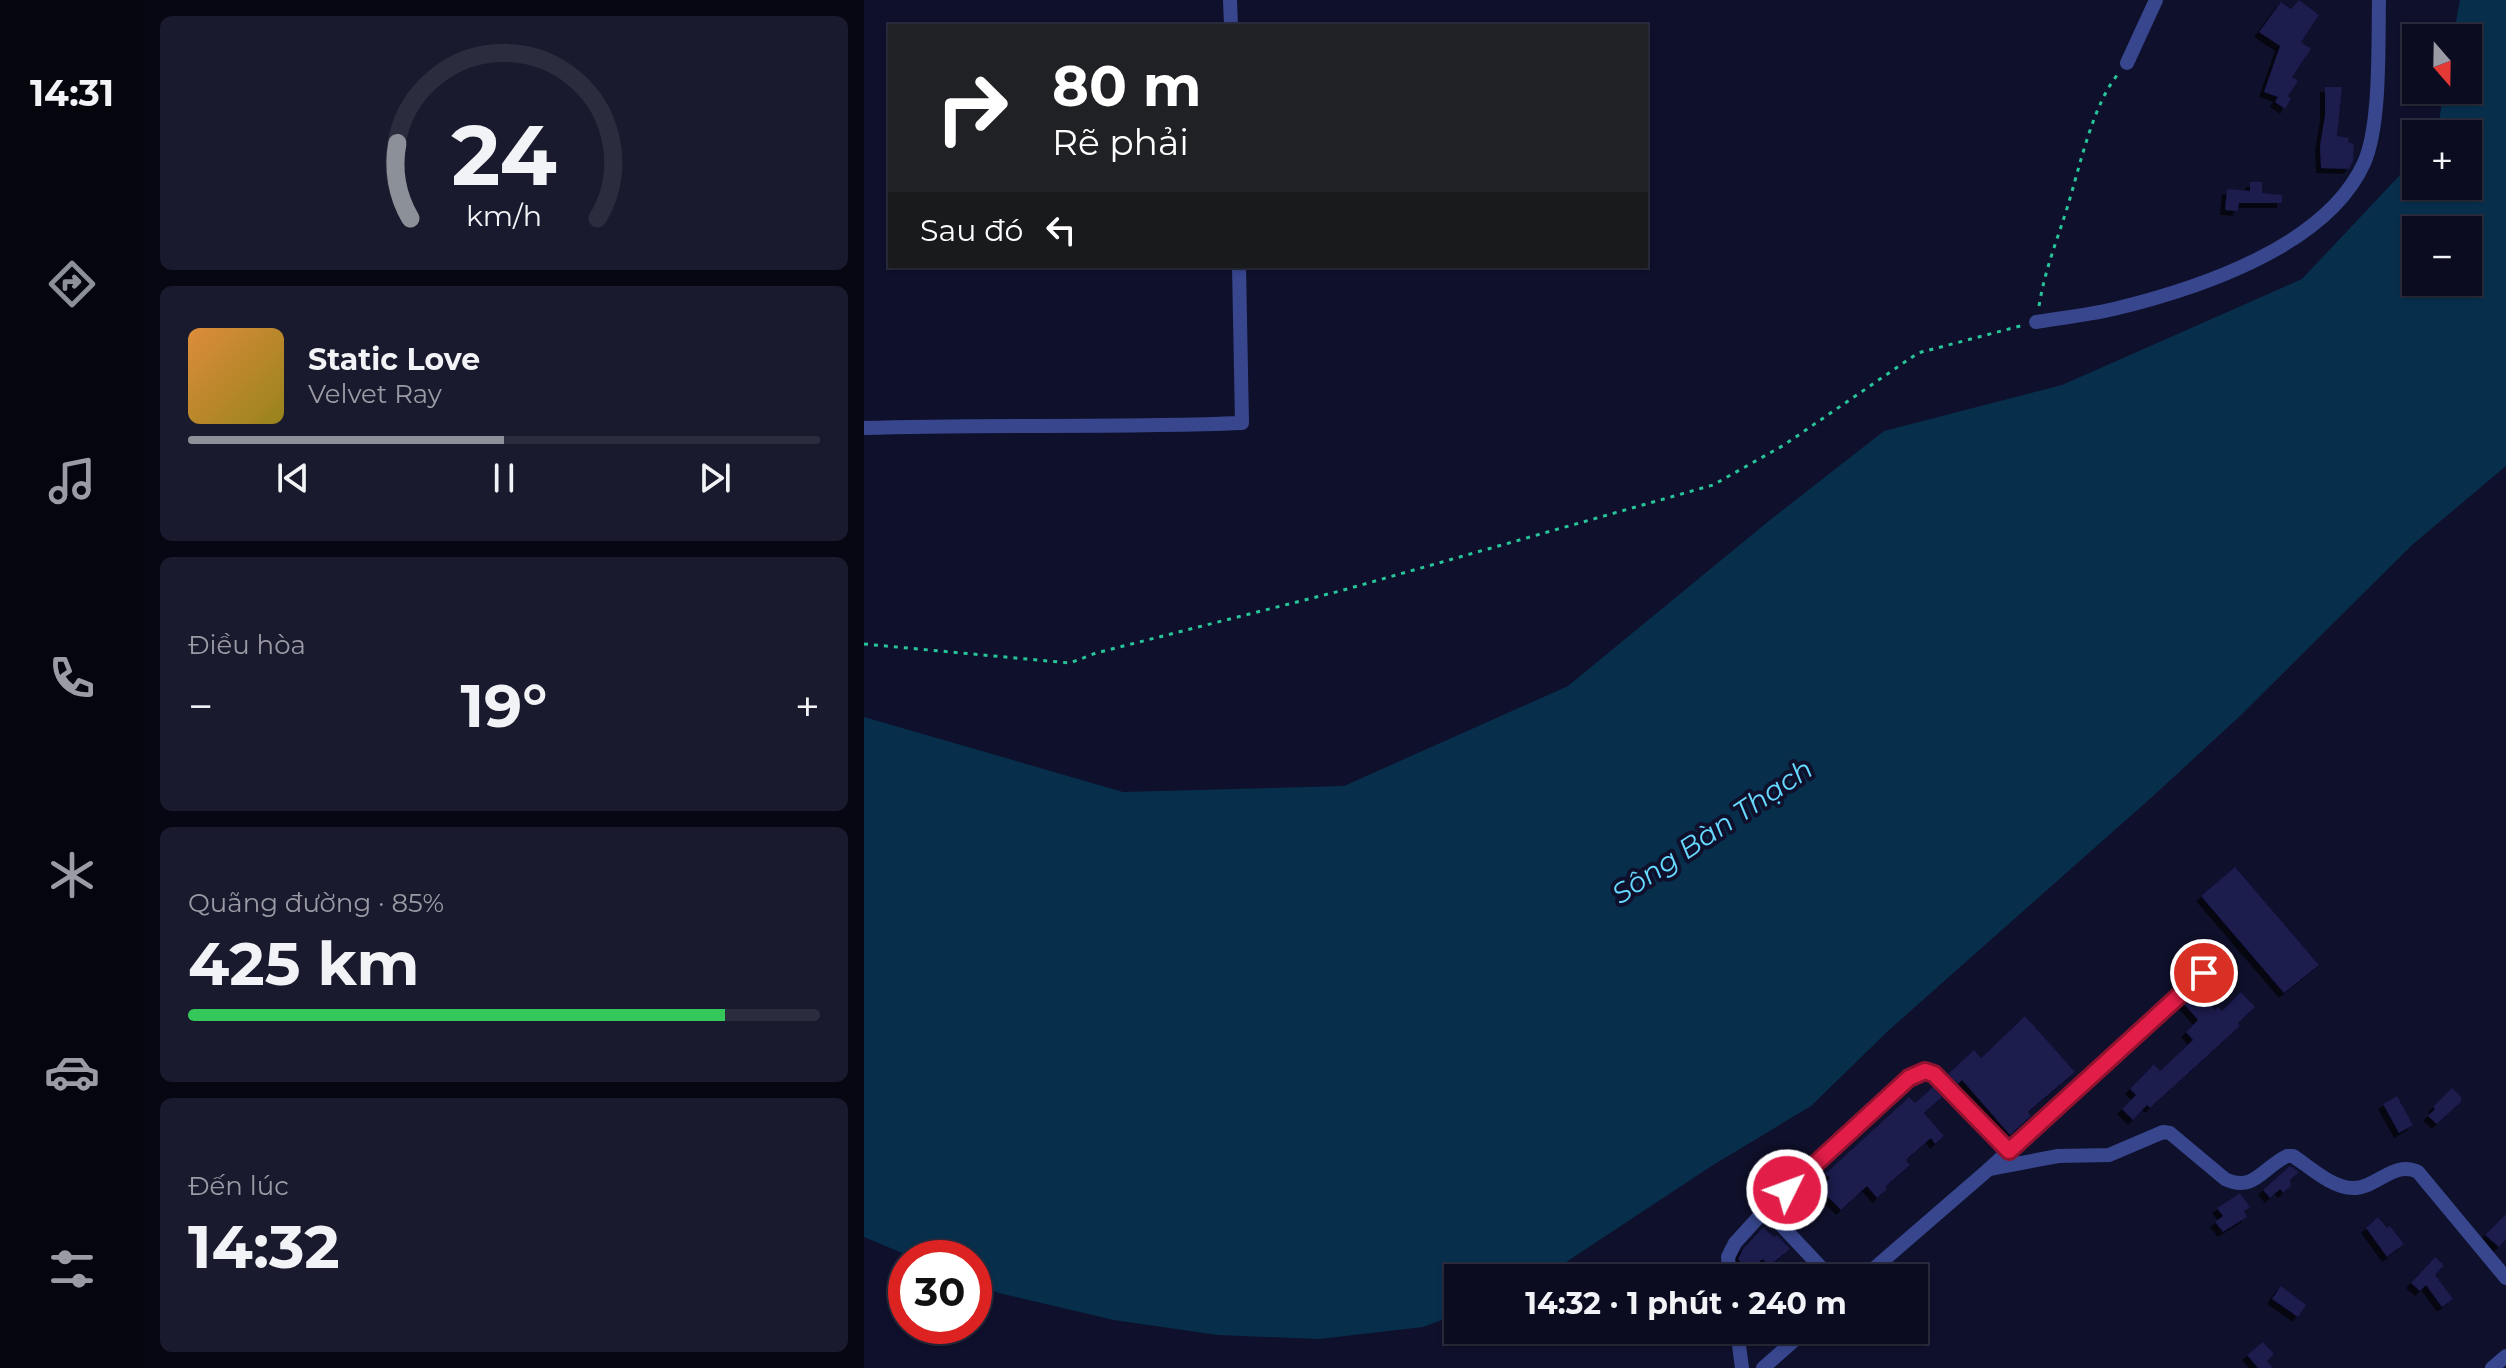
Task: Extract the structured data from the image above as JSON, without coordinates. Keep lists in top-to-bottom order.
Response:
{
  "water": ["Sông Bàn Thạch"],
  "north": "bottom",
  "page": {
    "tabs": "14:31",
    "map_buttons": ["+", "−"],
    "turn": ["80 m", "Rẽ phải"],
    "then": "Sau đó",
    "song": ["Static Love", "Velvet Ray"],
    "tile": [
      "Điều hòa",
      ["Quãng đường · 85%", "425 km"],
      ["Đến lúc", "14:32"]
    ],
    "heat": ["−", "19°", "+"],
    "limit": "30",
    "trip": "14:32 · 1 phút · 240 m",
    "gauge": ["24", "km/h"]
  }
}
